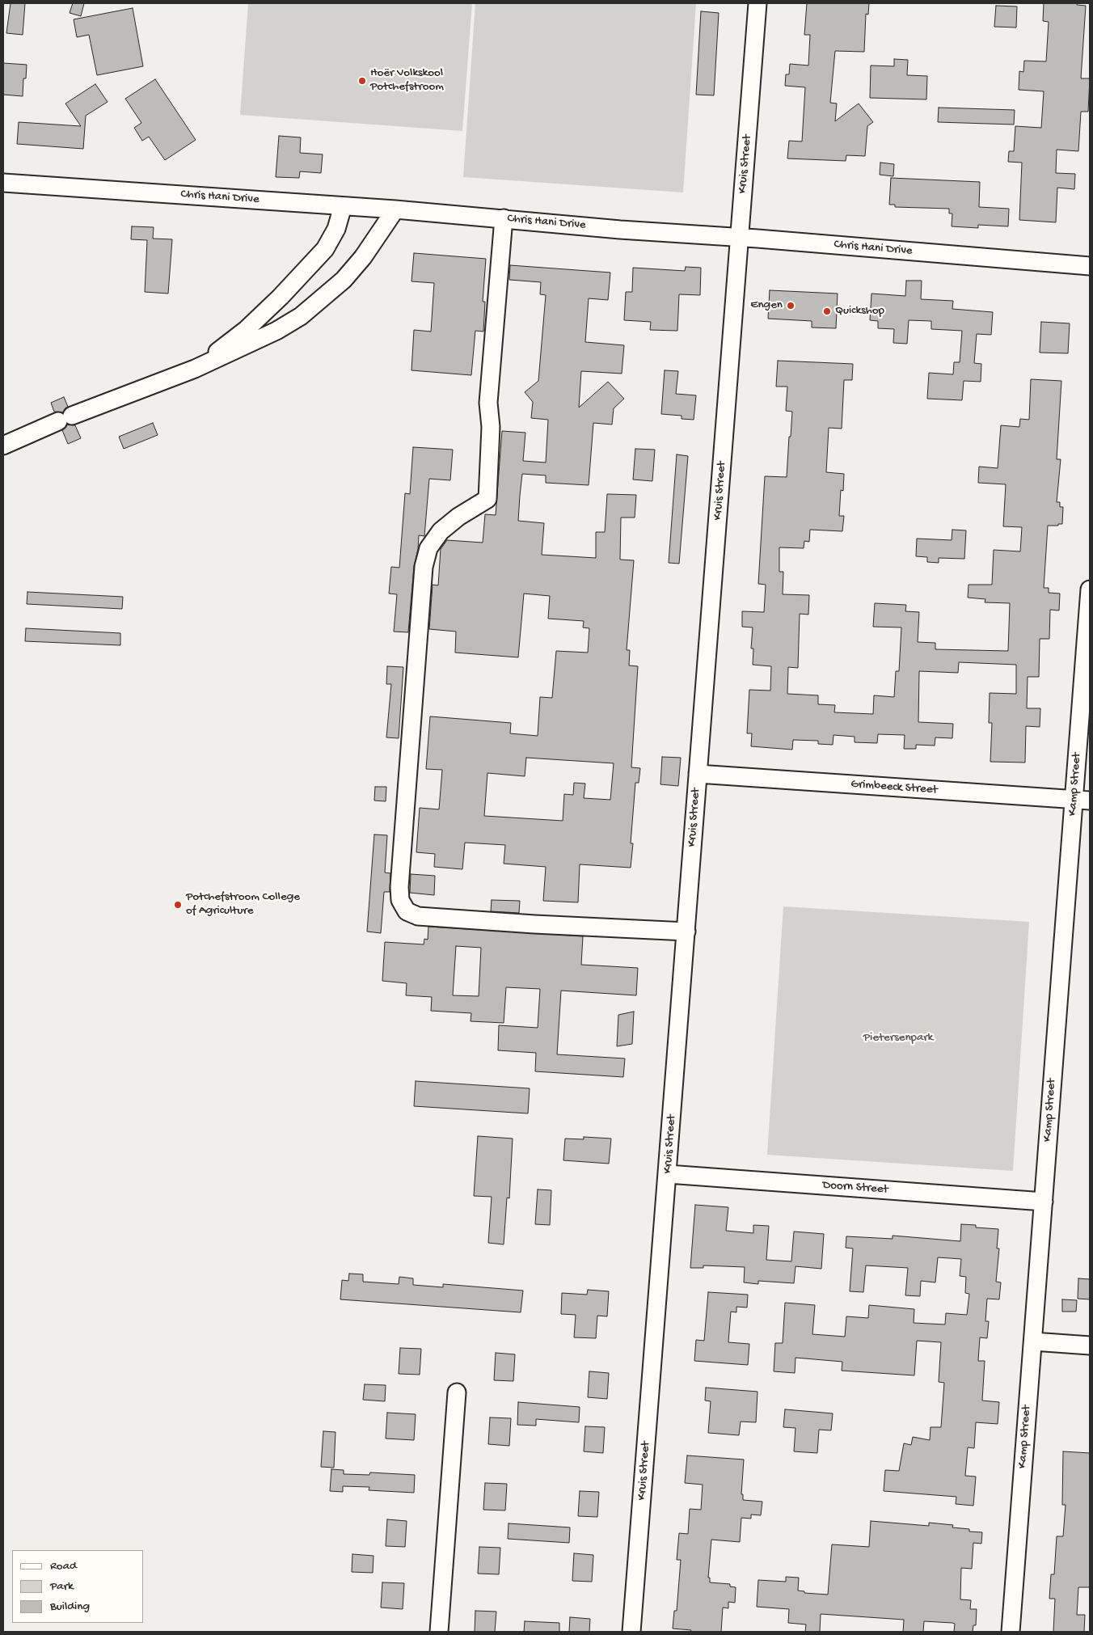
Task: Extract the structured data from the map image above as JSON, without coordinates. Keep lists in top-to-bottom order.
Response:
{
  "streets": {
    "street": [
      "Kruis Street",
      "Chris Hani Drive",
      "Kamp Street",
      "Grimbeeck Street",
      "Doorn Street"
    ]
  },
  "crossings": [
    ["Kruis Street", "Chris Hani Drive"],
    ["Kruis Street", "Grimbeeck Street"],
    ["Kruis Street", "Doorn Street"],
    ["Kamp Street", "Grimbeeck Street"],
    ["Kamp Street", "Doorn Street"]
  ],
  "parks": ["Pietersenpark"],
  "places": [
    "Hoër Volkskool Potchefstroom",
    "Engen",
    "Quickshop",
    "Potchefstroom College of Agriculture"
  ],
  "legend": ["Road", "Park", "Building"]
}
